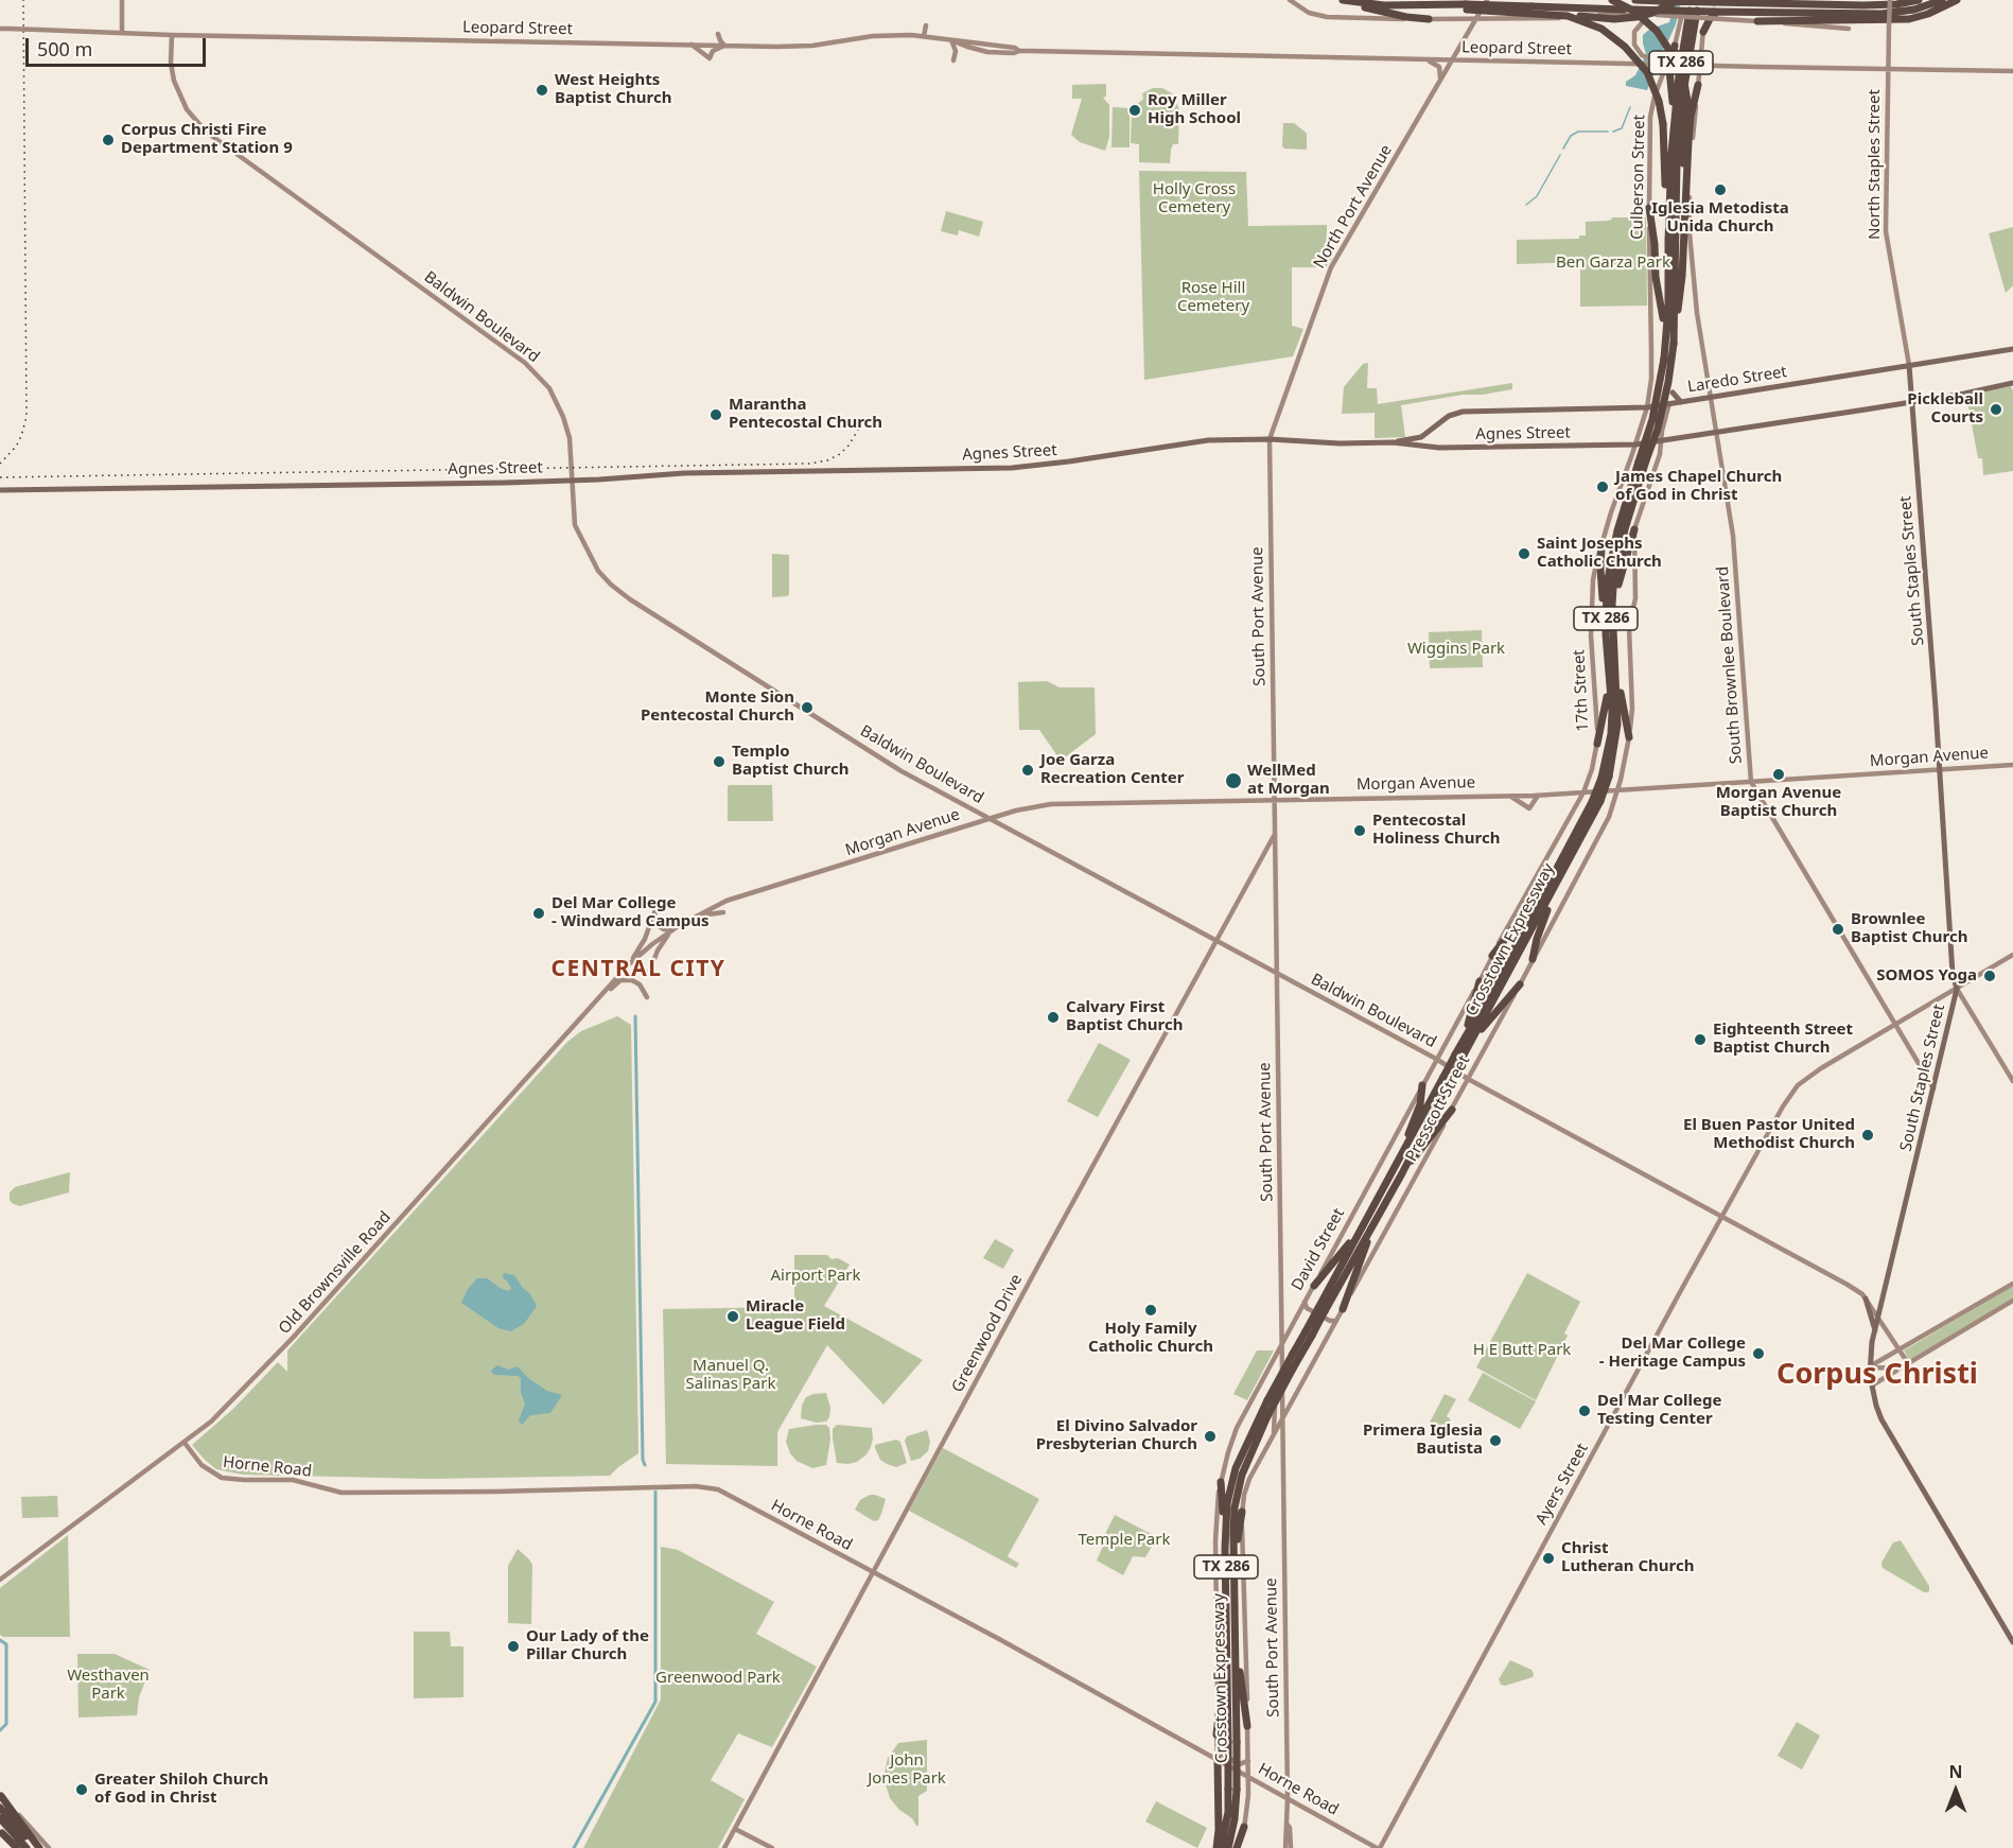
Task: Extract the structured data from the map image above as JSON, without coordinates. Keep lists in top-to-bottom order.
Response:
{
  "streets": {
    "highway": ["TX 286", "Crosstown Expressway"],
    "main road": [
      "Leopard Street",
      "North Staples Street",
      "Culberson Street",
      "North Port Avenue",
      "Baldwin Boulevard",
      "Laredo Street",
      "Agnes Street",
      "South Staples Street",
      "South Port Avenue",
      "South Brownlee Boulevard",
      "17th Street",
      "Morgan Avenue",
      "Presscott Street",
      "David Street",
      "Old Brownsville Road",
      "Greenwood Drive",
      "Horne Road",
      "Ayers Street"
    ]
  },
  "crossings": [
    ["Leopard Street", "North Staples Street"],
    ["Leopard Street", "North Port Avenue"],
    ["Leopard Street", "Baldwin Boulevard"],
    ["TX 286", "Culberson Street"],
    ["TX 286", "Crosstown Expressway"],
    ["North Staples Street", "Laredo Street"],
    ["North Staples Street", "South Staples Street"],
    ["Culberson Street", "Laredo Street"],
    ["Culberson Street", "Crosstown Expressway"],
    ["North Port Avenue", "Agnes Street"],
    ["North Port Avenue", "South Port Avenue"],
    ["Baldwin Boulevard", "Agnes Street"],
    ["Baldwin Boulevard", "South Staples Street"],
    ["Baldwin Boulevard", "South Port Avenue"],
    ["Baldwin Boulevard", "Morgan Avenue"],
    ["Baldwin Boulevard", "Presscott Street"],
    ["Baldwin Boulevard", "David Street"],
    ["Baldwin Boulevard", "Greenwood Drive"],
    ["Baldwin Boulevard", "Ayers Street"],
    ["Laredo Street", "Agnes Street"],
    ["Laredo Street", "South Staples Street"],
    ["Laredo Street", "South Brownlee Boulevard"],
    ["Agnes Street", "South Staples Street"],
    ["Agnes Street", "South Port Avenue"],
    ["Agnes Street", "South Brownlee Boulevard"],
    ["Agnes Street", "Presscott Street"],
    ["South Staples Street", "South Brownlee Boulevard"],
    ["South Staples Street", "Morgan Avenue"],
    ["South Staples Street", "Ayers Street"],
    ["South Port Avenue", "Morgan Avenue"],
    ["South Port Avenue", "Presscott Street"],
    ["South Port Avenue", "David Street"],
    ["South Port Avenue", "Greenwood Drive"],
    ["South Port Avenue", "Horne Road"],
    ["South Brownlee Boulevard", "Morgan Avenue"],
    ["South Brownlee Boulevard", "Ayers Street"],
    ["17th Street", "Morgan Avenue"],
    ["17th Street", "David Street"],
    ["Morgan Avenue", "Presscott Street"],
    ["Morgan Avenue", "David Street"],
    ["Morgan Avenue", "Old Brownsville Road"],
    ["Crosstown Expressway", "Presscott Street"],
    ["Crosstown Expressway", "Horne Road"],
    ["David Street", "Horne Road"],
    ["Old Brownsville Road", "Horne Road"],
    ["Greenwood Drive", "Horne Road"],
    ["Horne Road", "Ayers Street"]
  ],
  "districts": ["CENTRAL CITY", "Corpus Christi"],
  "parks": [
    "Holly Cross Cemetery",
    "Ben Garza Park",
    "Rose Hill Cemetery",
    "Wiggins Park",
    "Airport Park",
    "H E Butt Park",
    "Manuel Q. Salinas Park",
    "Temple Park",
    "Westhaven Park",
    "Greenwood Park",
    "John Jones Park"
  ],
  "places": [
    "West Heights Baptist Church",
    "Roy Miller High School",
    "Corpus Christi Fire Department Station 9",
    "Iglesia Metodista Unida Church",
    "Pickleball Courts",
    "Marantha Pentecostal Church",
    "James Chapel Church of God in Christ",
    "Saint Josephs Catholic Church",
    "Monte Sion Pentecostal Church",
    "Templo Baptist Church",
    "Joe Garza Recreation Center",
    "Morgan Avenue Baptist Church",
    "WellMed at Morgan",
    "Pentecostal Holiness Church",
    "Del Mar College - Windward Campus",
    "Brownlee Baptist Church",
    "SOMOS Yoga",
    "Calvary First Baptist Church",
    "Eighteenth Street Baptist Church",
    "El Buen Pastor United Methodist Church",
    "Holy Family Catholic Church",
    "Miracle League Field",
    "Del Mar College - Heritage Campus",
    "Del Mar College Testing Center",
    "El Divino Salvador Presbyterian Church",
    "Primera Iglesia Bautista",
    "Christ Lutheran Church",
    "Our Lady of the Pillar Church",
    "Greater Shiloh Church of God in Christ"
  ],
  "scale_bar": "500 m",
  "north": "top"
}
